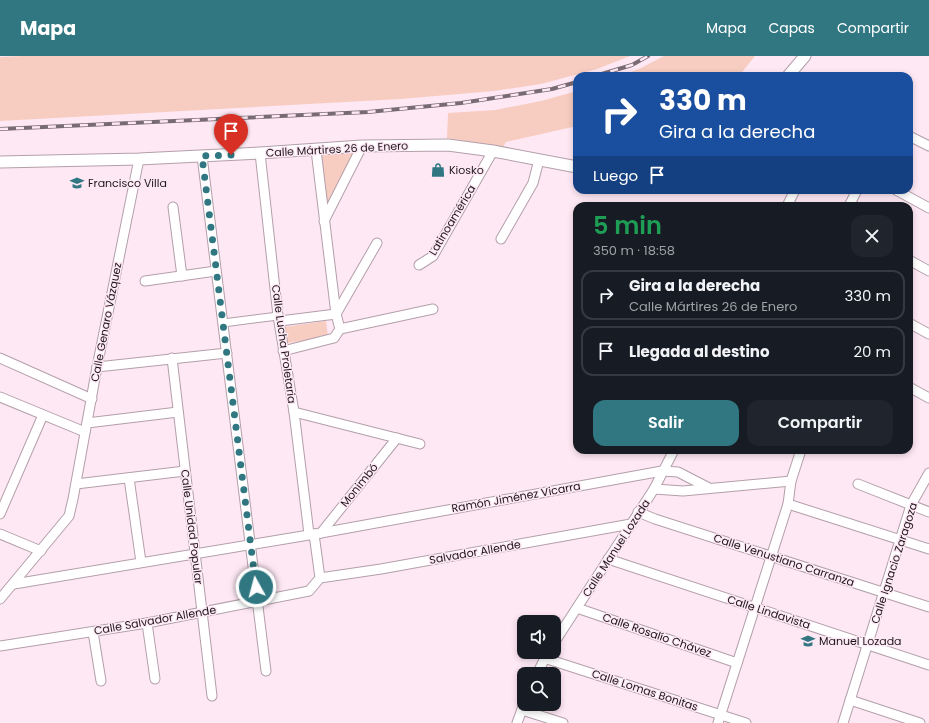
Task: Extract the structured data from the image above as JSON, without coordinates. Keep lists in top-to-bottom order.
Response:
{
  "streets": {
    "street": [
      "Calle Mártires 26 de Enero",
      "Latinoamérica",
      "Calle Genaro Vázquez",
      "Calle Lucha Proletaria",
      "Monimbó",
      "Ramón Jiménez Vicarra",
      "Calle Unidad Popular",
      "Calle Manuel Lozada",
      "Salvador Allende",
      "Calle Venustiano Carranza",
      "Calle Ignacio Zaragoza",
      "Calle Lindavista",
      "Calle Salvador Allende",
      "Calle Rosalío Chávez",
      "Calle Lomas Bonitas"
    ]
  },
  "crossings": [
    ["Calle Mártires 26 de Enero", "Latinoamérica"],
    ["Calle Mártires 26 de Enero", "Calle Genaro Vázquez"],
    ["Calle Mártires 26 de Enero", "Calle Lucha Proletaria"],
    ["Calle Lucha Proletaria", "Monimbó"],
    ["Calle Lucha Proletaria", "Ramón Jiménez Vicarra"],
    ["Calle Lucha Proletaria", "Salvador Allende"],
    ["Calle Lucha Proletaria", "Calle Salvador Allende"],
    ["Monimbó", "Ramón Jiménez Vicarra"],
    ["Ramón Jiménez Vicarra", "Calle Unidad Popular"],
    ["Ramón Jiménez Vicarra", "Calle Manuel Lozada"],
    ["Calle Unidad Popular", "Calle Salvador Allende"],
    ["Calle Manuel Lozada", "Salvador Allende"],
    ["Calle Manuel Lozada", "Calle Venustiano Carranza"],
    ["Calle Manuel Lozada", "Calle Lindavista"],
    ["Calle Manuel Lozada", "Calle Rosalío Chávez"],
    ["Salvador Allende", "Calle Salvador Allende"],
    ["Calle Venustiano Carranza", "Calle Ignacio Zaragoza"],
    ["Calle Ignacio Zaragoza", "Calle Lindavista"]
  ],
  "places": {
    "shop": ["Kiosko"],
    "school or university": ["Francisco Villa", "Manuel Lozada"]
  },
  "page": {
    "header": "Mapa",
    "nav": ["Mapa", "Capas", "Compartir"],
    "turn": ["330 m", "Gira a la derecha"],
    "then": "Luego",
    "heading": ["5 min", "350 m · 18:58"],
    "list": [
      {
        "name": "Gira a la derecha",
        "note": "Calle Mártires 26 de Enero",
        "value": "330 m"
      },
      {
        "name": "Llegada al destino",
        "value": "20 m"
      }
    ],
    "buttons": ["Salir", "Compartir"]
  }
}
